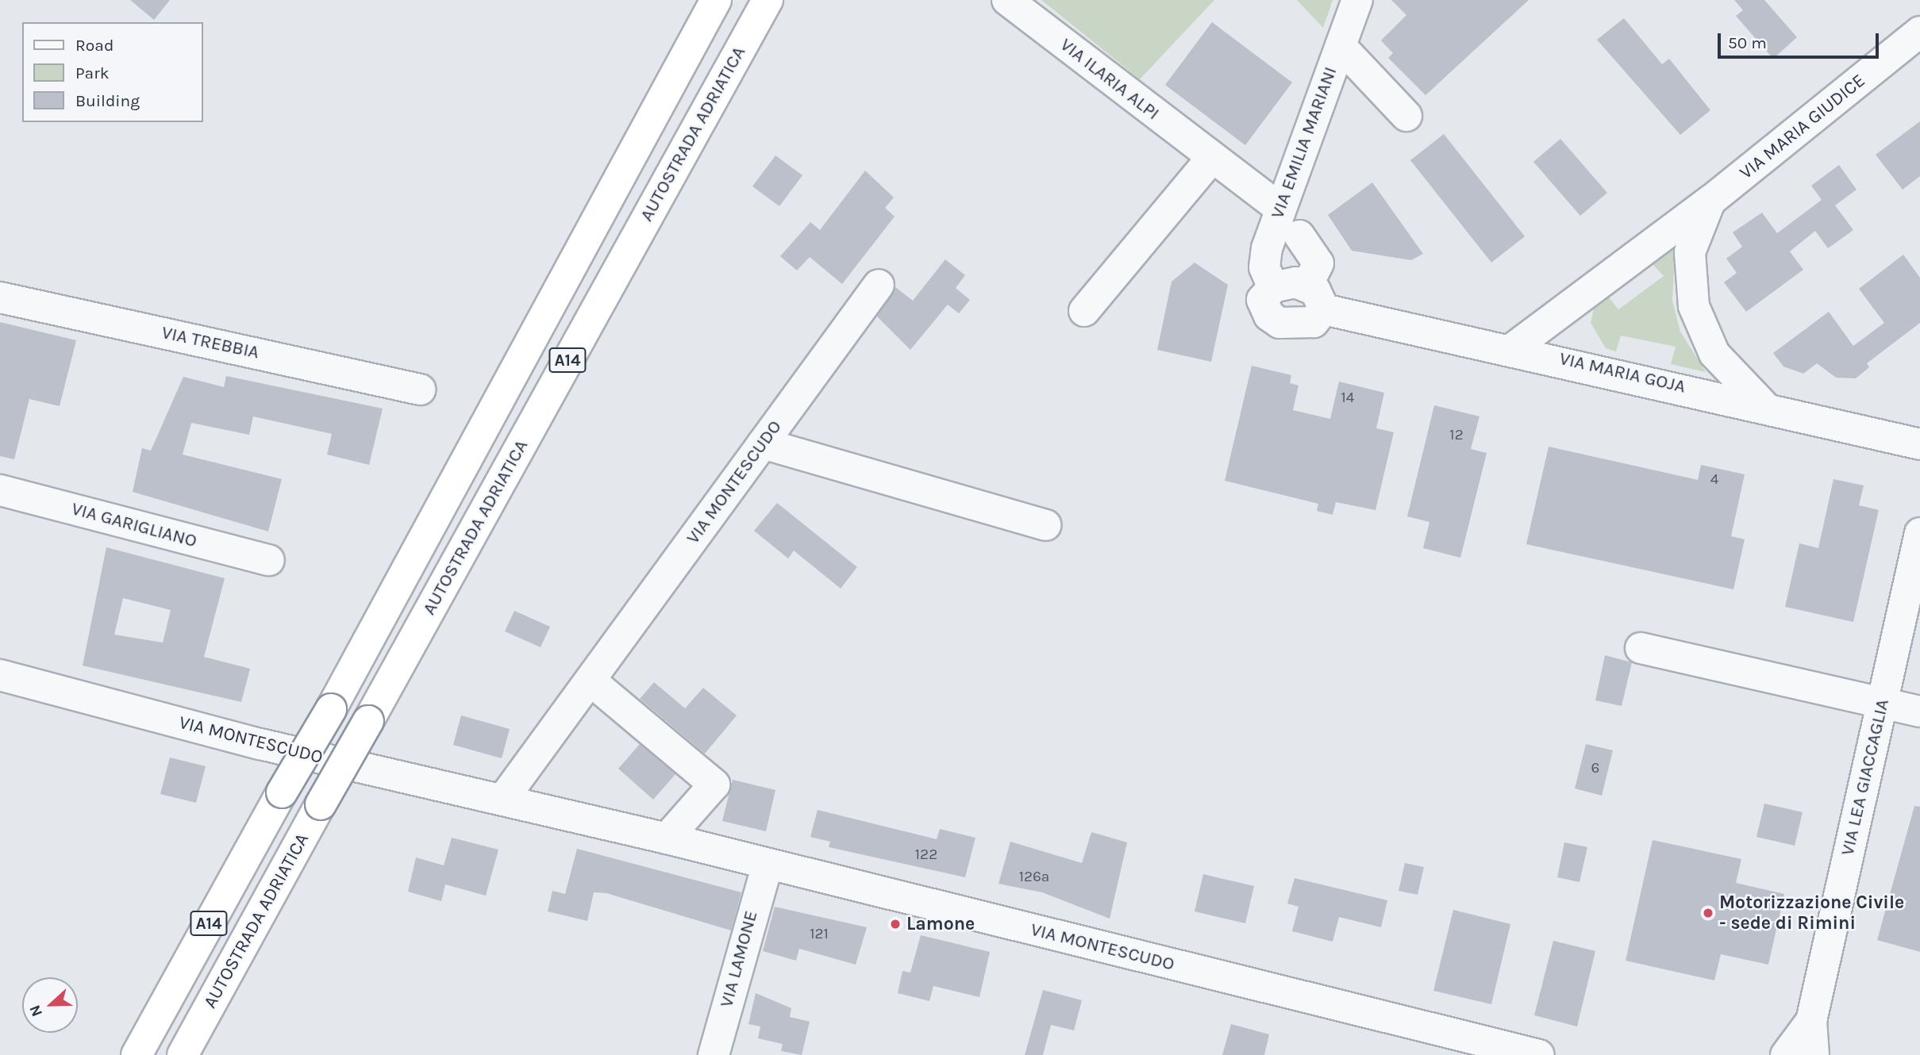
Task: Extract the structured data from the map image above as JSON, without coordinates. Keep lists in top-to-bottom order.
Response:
{
  "streets": {
    "highway": ["AUTOSTRADA ADRIATICA", "A14"],
    "street": [
      "VIA ILARIA ALPI",
      "VIA MARIA GIUDICE",
      "VIA EMILIA MARIANI",
      "VIA TREBBIA",
      "VIA MARIA GOJA",
      "VIA MONTESCUDO",
      "VIA GARIGLIANO",
      "VIA LEA GIACCAGLIA",
      "VIA LAMONE"
    ]
  },
  "crossings": [
    ["VIA ILARIA ALPI", "VIA EMILIA MARIANI"],
    ["VIA MARIA GIUDICE", "VIA MARIA GOJA"],
    ["VIA EMILIA MARIANI", "VIA MARIA GOJA"],
    ["VIA MONTESCUDO", "VIA LAMONE"]
  ],
  "places": ["Motorizzazione Civile - sede di Rimini", "Lamone"],
  "house_numbers": [
    "14",
    "12",
    "4",
    "6",
    "122",
    "126a",
    "121"
  ],
  "legend": ["Road", "Park", "Building"],
  "scale_bar": "50 m",
  "north": "left"
}
